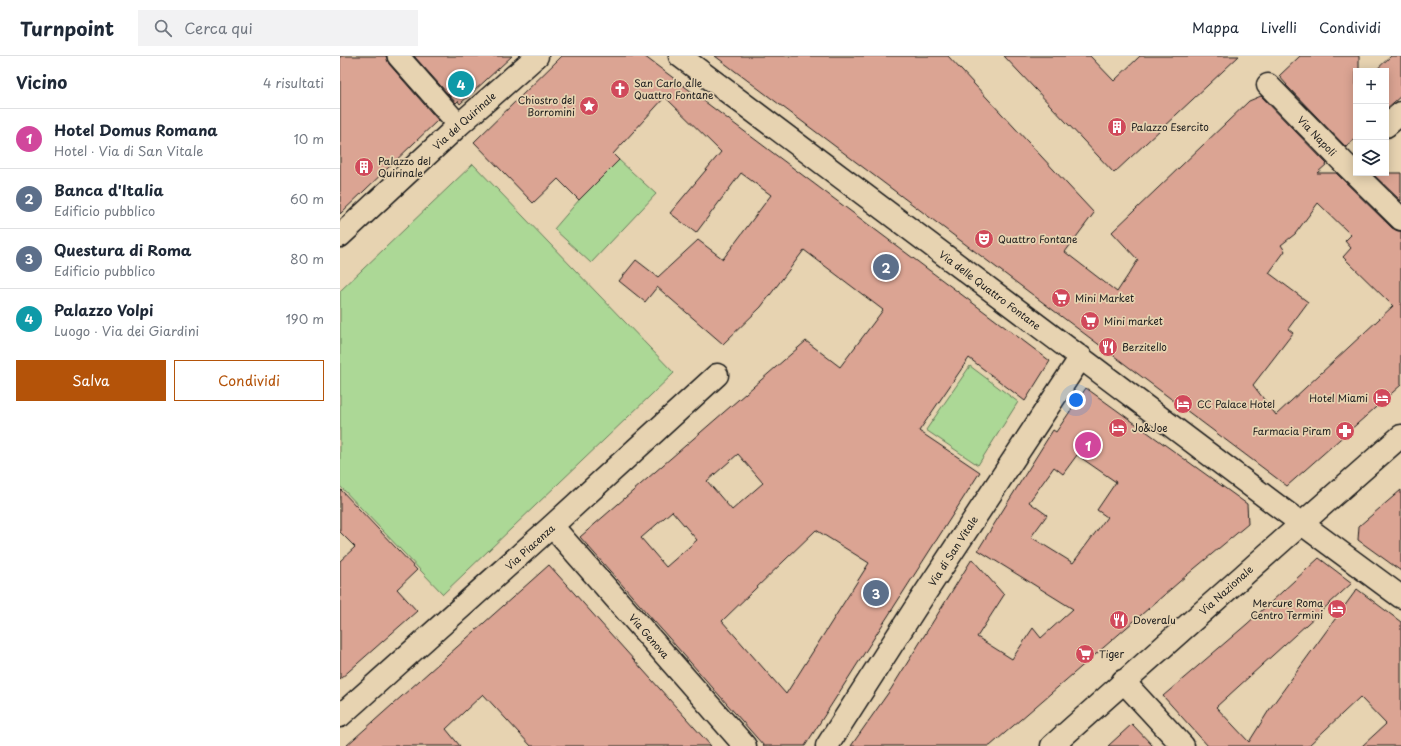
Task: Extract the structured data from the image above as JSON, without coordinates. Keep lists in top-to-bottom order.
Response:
{
  "streets": {
    "street": [
      "Via del Quirinale",
      "Via Napoli",
      "Via delle Quattro Fontane",
      "Via Piacenza",
      "Via di San Vitale",
      "Via Nazionale",
      "Via Genova"
    ]
  },
  "crossings": [
    ["Via delle Quattro Fontane", "Via di San Vitale"],
    ["Via delle Quattro Fontane", "Via Nazionale"],
    ["Via Piacenza", "Via Genova"]
  ],
  "places": {
    "church": ["San Carlo alle Quattro Fontane"],
    "place": ["Chiostro del Borromini"],
    "building": ["Palazzo Esercito", "Palazzo del Quirinale"],
    "theatre": ["Quattro Fontane"],
    "supermarket": ["Mini Market", "Mini market", "Tiger"],
    "restaurant": ["Berzitello", "Doveralu"],
    "hotel": [
      "Hotel Miami",
      "CC Palace Hotel",
      "Jo&Joe",
      "Mercure Roma Centro Termini"
    ],
    "pharmacy": ["Farmacia Piram"]
  },
  "page": {
    "header": "Turnpoint",
    "search": "Cerca qui",
    "nav": ["Mappa", "Livelli", "Condividi"],
    "heading": ["Vicino", "4 risultati"],
    "map_buttons": ["+", "−"],
    "pins": [
      "4",
      "2",
      "1",
      "3"
    ],
    "list": [
      {
        "mark": "1",
        "name": "Hotel Domus Romana",
        "note": "Hotel · Via di San Vitale",
        "value": "10 m"
      },
      {
        "mark": "2",
        "name": "Banca d'Italia",
        "note": "Edificio pubblico",
        "value": "60 m"
      },
      {
        "mark": "3",
        "name": "Questura di Roma",
        "note": "Edificio pubblico",
        "value": "80 m"
      },
      {
        "mark": "4",
        "name": "Palazzo Volpi",
        "note": "Luogo · Via dei Giardini",
        "value": "190 m"
      }
    ],
    "buttons": ["Salva", "Condividi"]
  }
}
